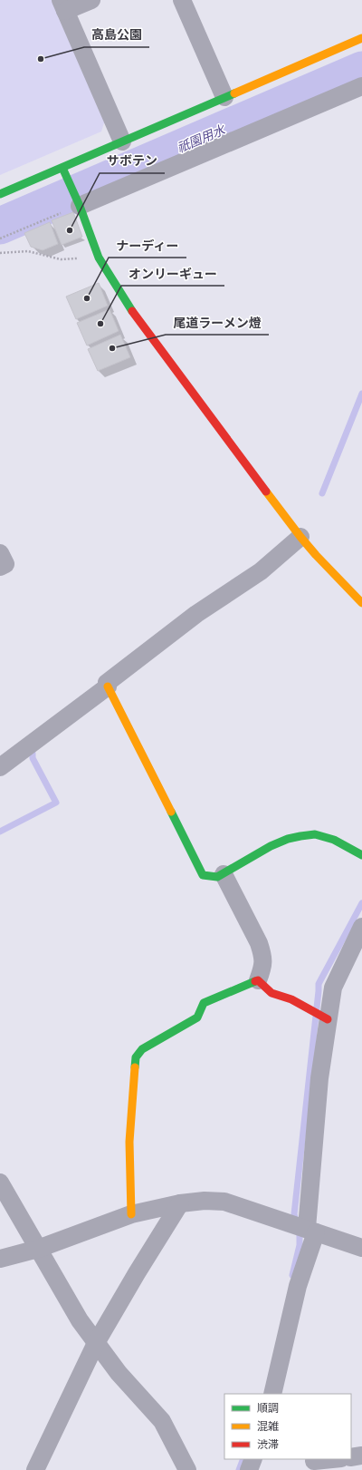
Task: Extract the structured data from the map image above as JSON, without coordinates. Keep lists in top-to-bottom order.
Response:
{
  "water": ["祇園用水"],
  "places": [
    "高島公園",
    "サボテン",
    "ナーディー",
    "オンリーギュー",
    "尾道ラーメン燈"
  ],
  "legend": ["順調", "混雑", "渋滞"]
}
